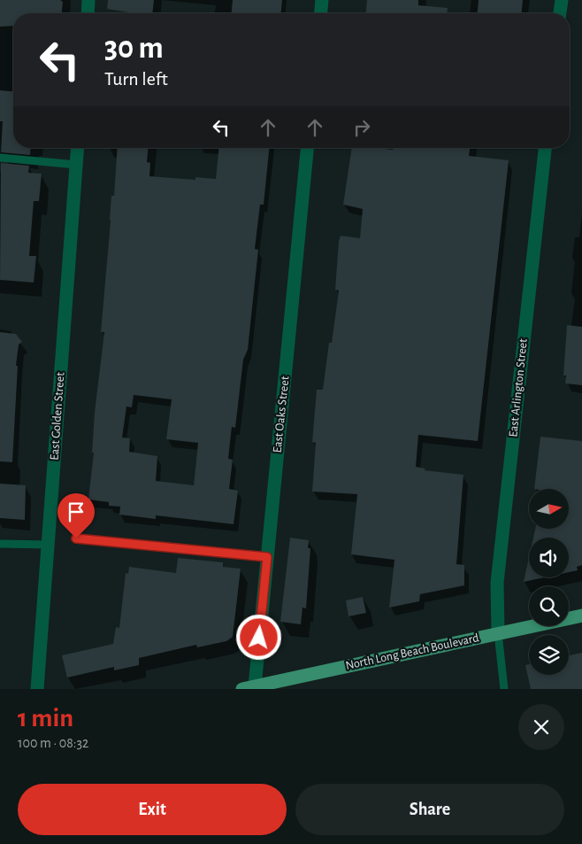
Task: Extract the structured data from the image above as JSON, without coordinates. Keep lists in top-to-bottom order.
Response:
{
  "streets": {
    "main road": ["North Long Beach Boulevard"],
    "street": ["East Arlington Street", "East Oaks Street", "East Golden Street"]
  },
  "crossings": [
    ["East Arlington Street", "North Long Beach Boulevard"],
    ["East Oaks Street", "North Long Beach Boulevard"]
  ],
  "north": "right",
  "page": {
    "turn": ["30 m", "Turn left"],
    "heading": ["1 min", "100 m · 08:32"],
    "buttons": ["Exit", "Share"]
  }
}
